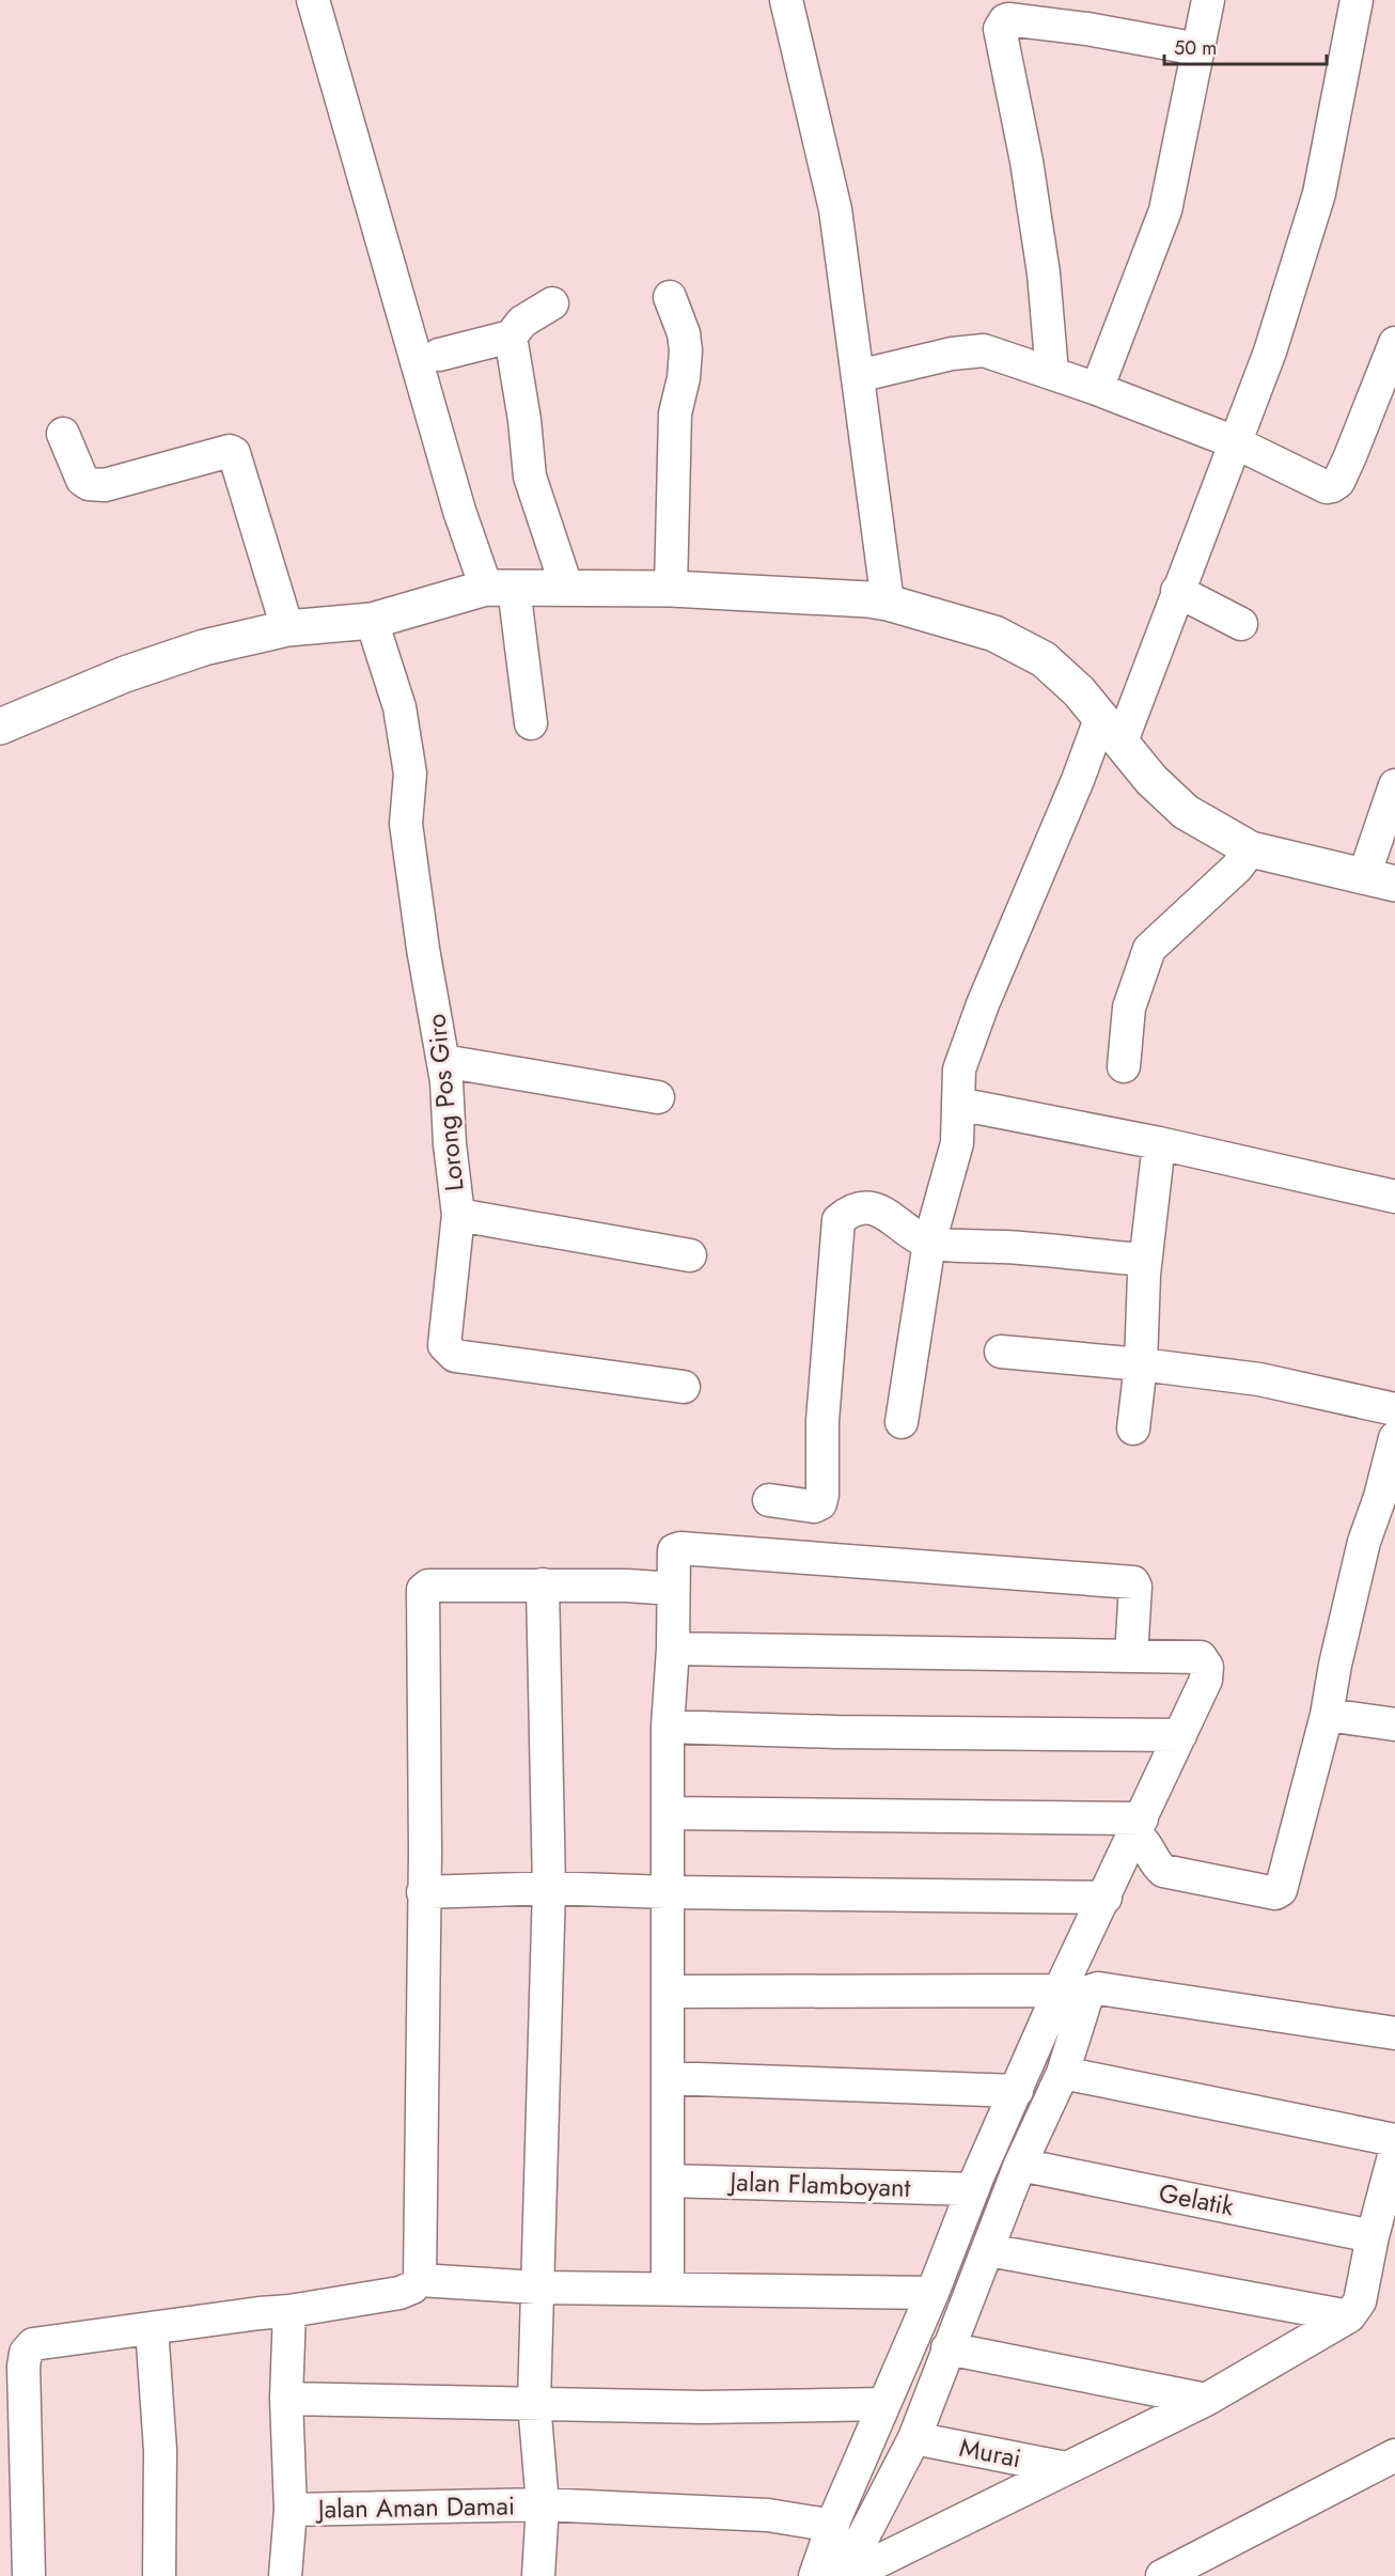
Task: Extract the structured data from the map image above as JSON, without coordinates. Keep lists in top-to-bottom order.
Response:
{
  "streets": {
    "street": [
      "Lorong Pos Giro",
      "Jalan Flamboyant",
      "Gelatik",
      "Murai",
      "Jalan Aman Damai"
    ]
  },
  "scale_bar": "50 m"
}
